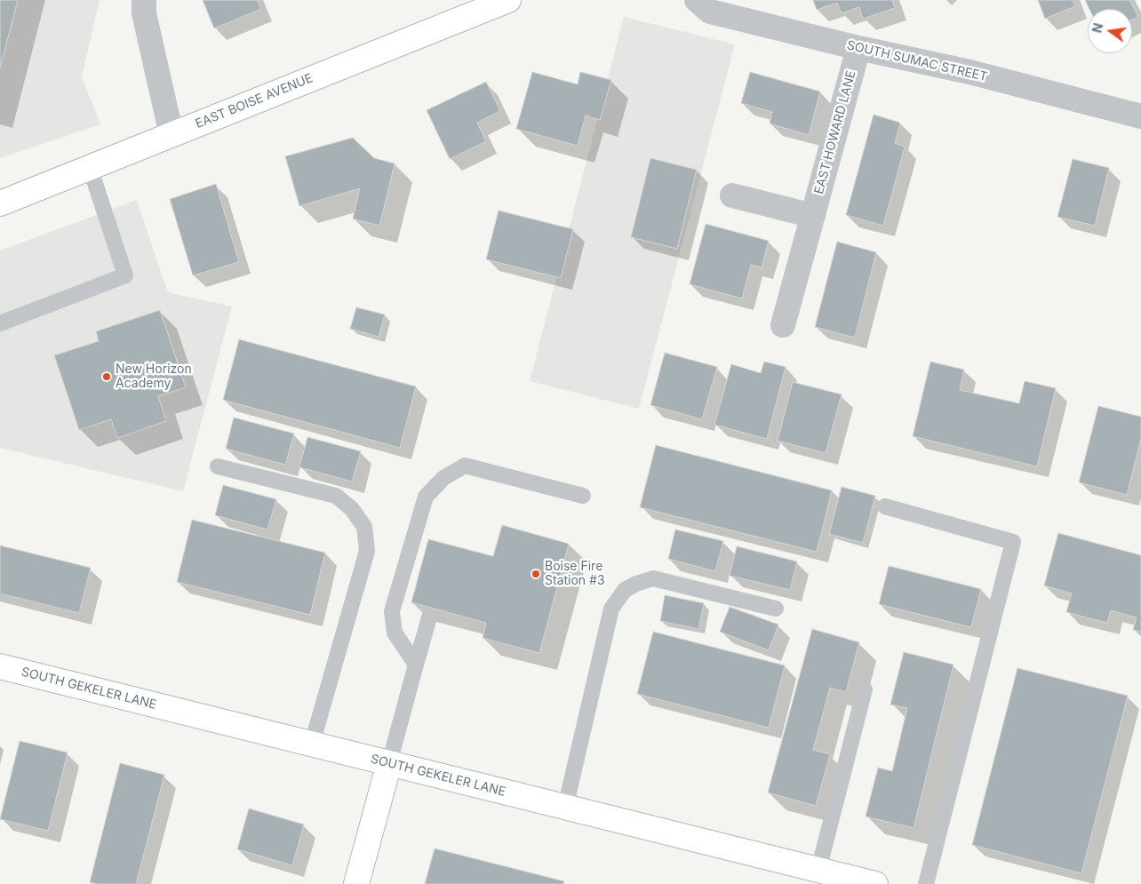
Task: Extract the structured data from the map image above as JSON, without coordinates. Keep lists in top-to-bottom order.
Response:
{
  "streets": {
    "street": [
      "SOUTH SUMAC STREET",
      "EAST BOISE AVENUE",
      "EAST HOWARD LANE",
      "SOUTH GEKELER LANE"
    ]
  },
  "crossings": [
    ["SOUTH SUMAC STREET", "EAST HOWARD LANE"]
  ],
  "places": ["New Horizon Academy", "Boise Fire Station #3"],
  "north": "left"
}
